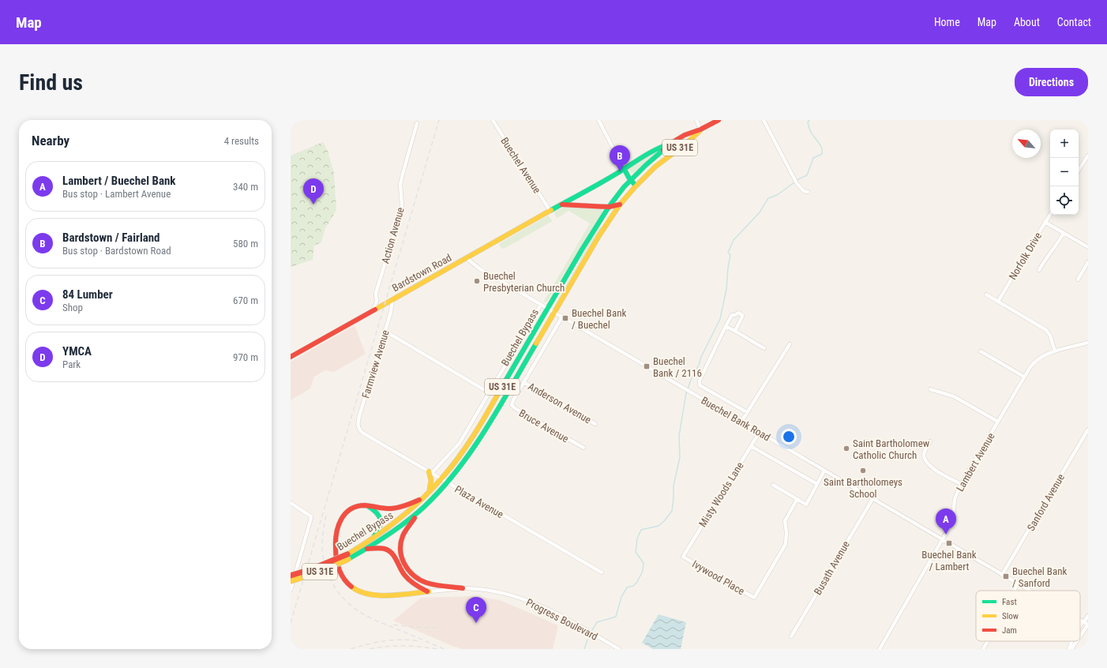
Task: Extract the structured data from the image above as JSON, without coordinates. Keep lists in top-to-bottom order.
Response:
{
  "streets": {
    "main road": ["US 31E", "Bardstown Road", "Buechel Bypass"],
    "street": [
      "Buechel Avenue",
      "Action Avenue",
      "Norfolk Drive",
      "Farmview Avenue",
      "Anderson Avenue",
      "Buechel Bank Road",
      "Bruce Avenue",
      "Lambert Avenue",
      "Misty Woods Lane",
      "Plaza Avenue",
      "Sanford Avenue",
      "Busath Avenue",
      "Ivywood Place",
      "Progress Boulevard"
    ]
  },
  "crossings": [
    ["Buechel Avenue", "Bardstown Road"],
    ["Action Avenue", "Bardstown Road"],
    ["Bardstown Road", "Buechel Bypass"],
    ["Bardstown Road", "Farmview Avenue"],
    ["Bardstown Road", "Buechel Bank Road"],
    ["Buechel Bypass", "Buechel Bank Road"],
    ["Buechel Bypass", "Plaza Avenue"],
    ["Farmview Avenue", "Plaza Avenue"],
    ["Anderson Avenue", "Bruce Avenue"],
    ["Buechel Bank Road", "Bruce Avenue"],
    ["Buechel Bank Road", "Lambert Avenue"],
    ["Buechel Bank Road", "Misty Woods Lane"],
    ["Buechel Bank Road", "Sanford Avenue"],
    ["Buechel Bank Road", "Busath Avenue"],
    ["Misty Woods Lane", "Ivywood Place"]
  ],
  "places": {
    "other": ["Buechel Presbyterian Church", "Saint Bartholomew Catholic Church", "Saint Bartholomeys School"],
    "transit": [
      "Buechel Bank / Buechel",
      "Buechel Bank / 2116",
      "Buechel Bank / Lambert",
      "Buechel Bank / Sanford"
    ]
  },
  "legend": ["Fast", "Slow", "Jam"],
  "north": "top left",
  "page": {
    "header": "Map",
    "nav": [
      "Home",
      "Map",
      "About",
      "Contact"
    ],
    "buttons": "Directions",
    "title": "Find us",
    "heading": ["Nearby", "4 results"],
    "map_buttons": ["+", "−"],
    "pins": [
      "B",
      "D",
      "A",
      "C"
    ],
    "list": [
      {
        "mark": "A",
        "name": "Lambert / Buechel Bank",
        "note": "Bus stop · Lambert Avenue",
        "value": "340 m"
      },
      {
        "mark": "B",
        "name": "Bardstown / Fairland",
        "note": "Bus stop · Bardstown Road",
        "value": "580 m"
      },
      {
        "mark": "C",
        "name": "84 Lumber",
        "note": "Shop",
        "value": "670 m"
      },
      {
        "mark": "D",
        "name": "YMCA",
        "note": "Park",
        "value": "970 m"
      }
    ]
  }
}
